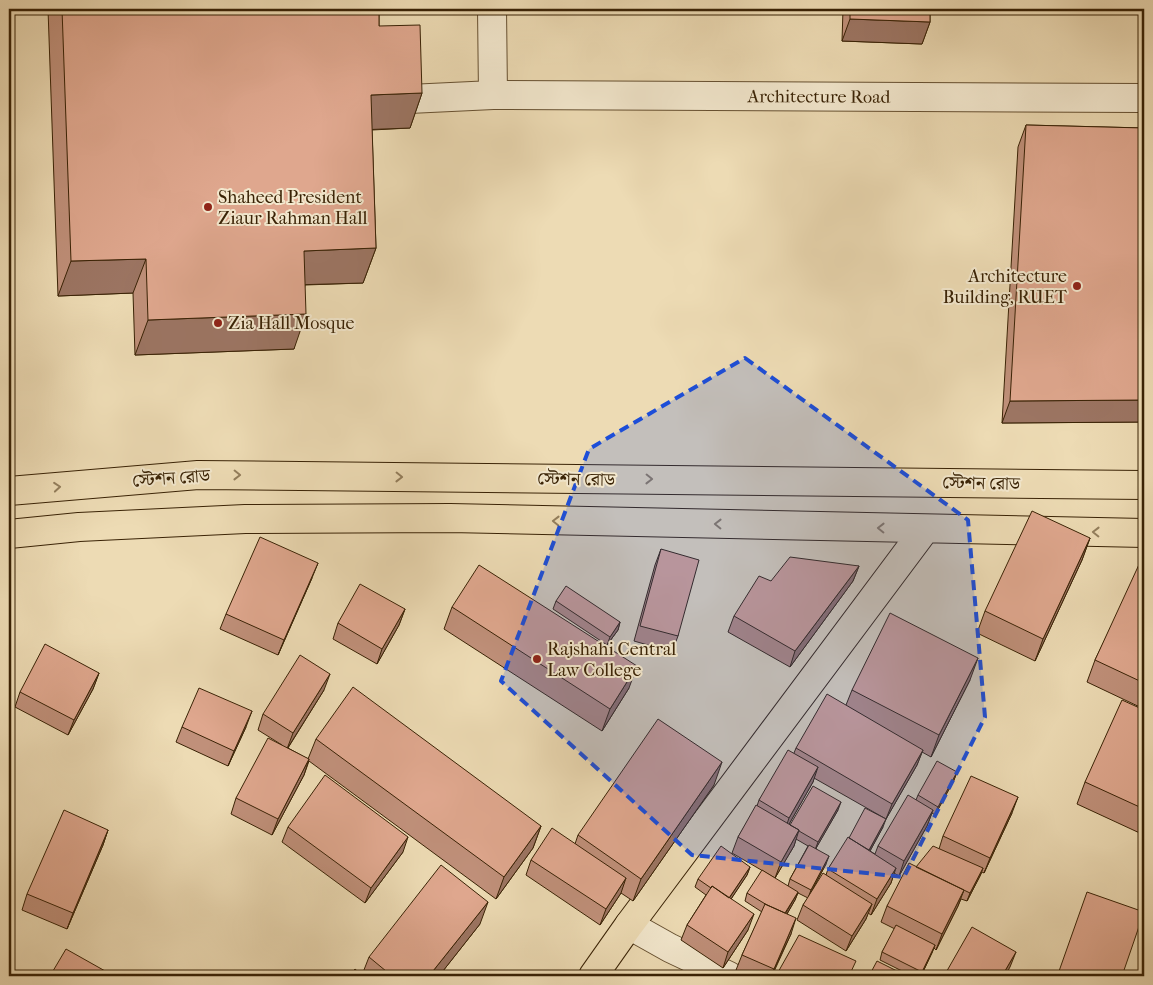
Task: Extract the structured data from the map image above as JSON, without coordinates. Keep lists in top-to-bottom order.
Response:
{
  "streets": {
    "main road": ["স্টেশন রোড"],
    "street": ["Architecture Road"]
  },
  "places": [
    "Shaheed President Ziaur Rahman Hall",
    "Architecture Building, RUET",
    "Zia Hall Mosque",
    "Rajshahi Central Law College"
  ]
}
